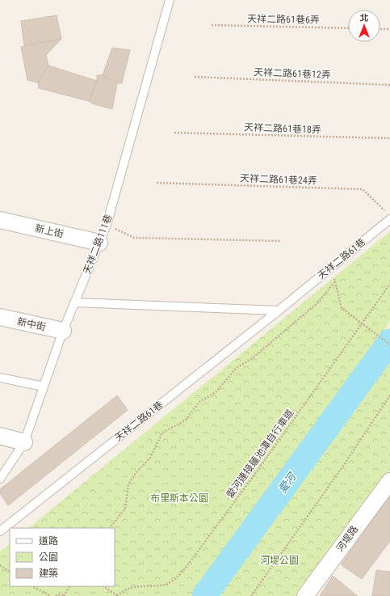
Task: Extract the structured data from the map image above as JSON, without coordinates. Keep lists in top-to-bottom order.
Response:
{
  "streets": {
    "street": ["新上街", "新中街", "河堤路"],
    "lane": ["天祥二路111巷", "天祥二路61巷"],
    "path": [
      "天祥二路61巷6弄",
      "天祥二路61巷12弄",
      "天祥二路61巷18弄",
      "天祥二路61巷24弄",
      "愛河連接蓮池潭自行車道"
    ]
  },
  "crossings": [
    ["新上街", "天祥二路111巷"],
    ["天祥二路111巷", "新中街"]
  ],
  "water": ["愛河"],
  "parks": ["布里斯本公園", "河堤公園"],
  "legend": ["道路", "公園", "建築"],
  "north": "top"
}
